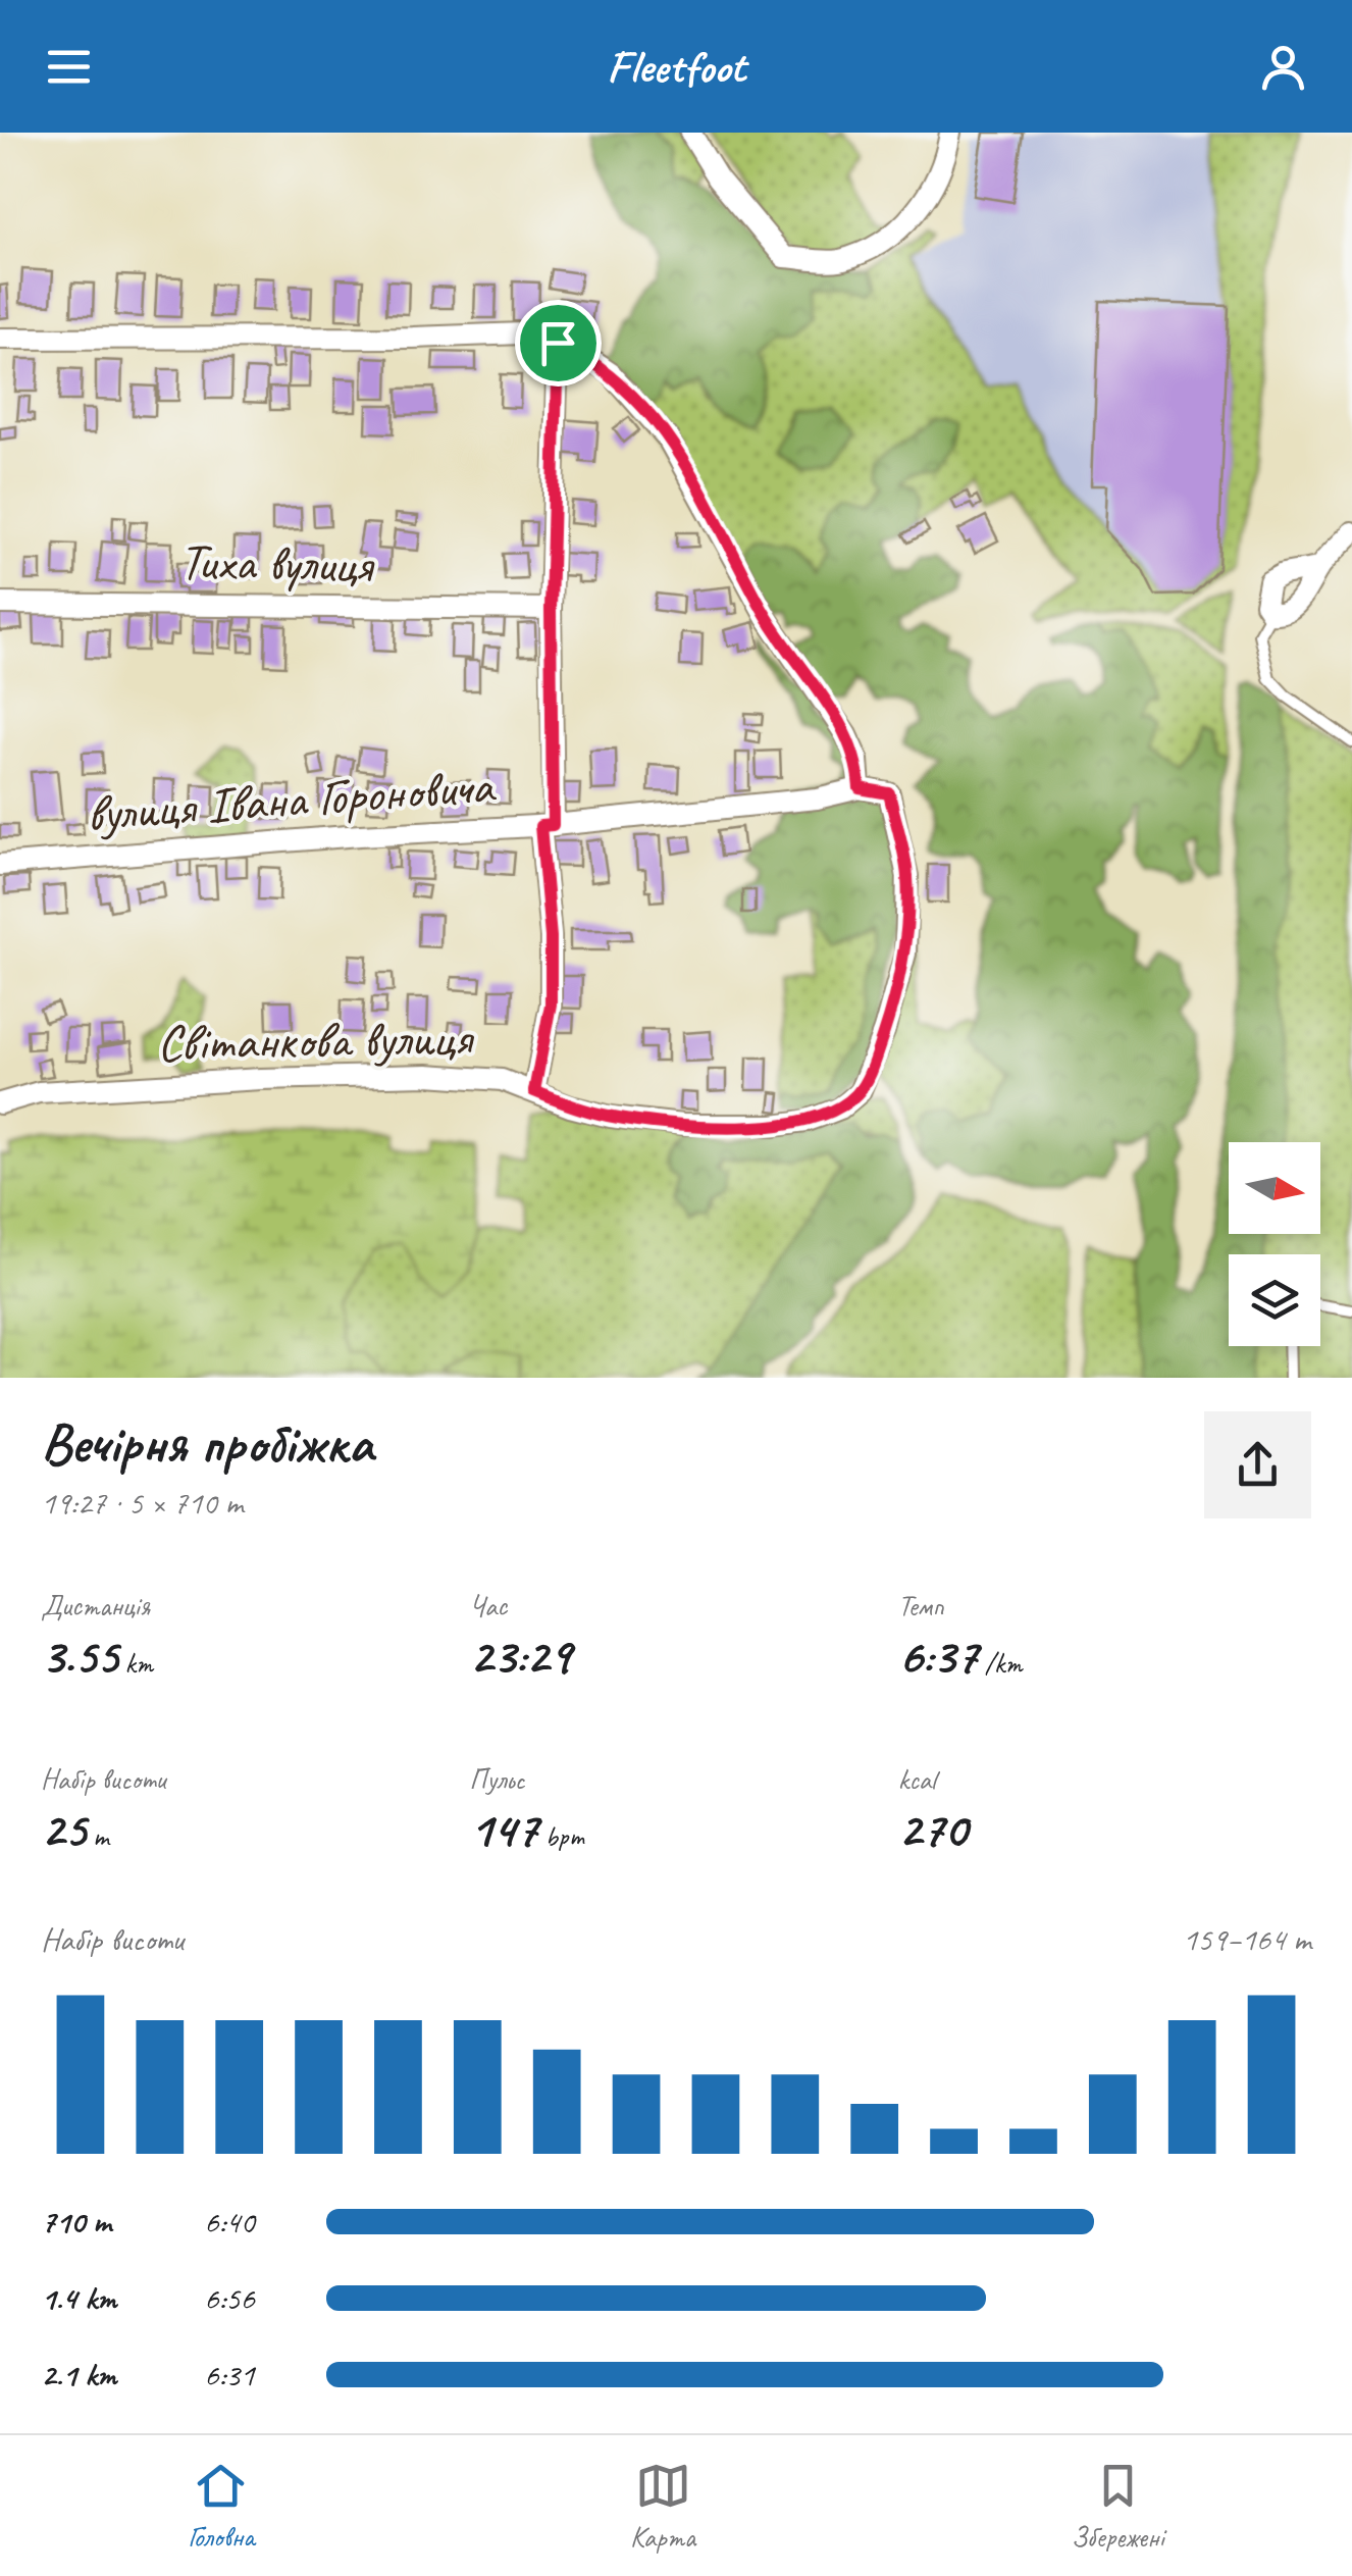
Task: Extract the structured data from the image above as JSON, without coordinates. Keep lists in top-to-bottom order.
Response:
{
  "streets": {
    "street": ["Тиха вулиця", "вулиця Івана Гороновича", "Світанкова вулиця"]
  },
  "crossings": [
    ["вулиця Івана Гороновича", "Світанкова вулиця"]
  ],
  "north": "right",
  "page": {
    "header": "Fleetfoot",
    "heading": ["Вечірня пробіжка", "19:27 · 5 × 710 m"],
    "stats": [
      ["Дистанція", "3.55 km"],
      ["Час", "23:29"],
      ["Темп", "6:37 /km"],
      ["Набір висоти", "25 m"],
      ["Пульс", "147 bpm"],
      ["kcal", "270"]
    ],
    "chart": ["Набір висоти", "159–164 m"],
    "list": [
      {
        "name": "710 m",
        "note": "6:40"
      },
      {
        "name": "1.4 km",
        "note": "6:56"
      },
      {
        "name": "2.1 km",
        "note": "6:31"
      }
    ],
    "tabs": ["Головна", "Карта", "Збережені"]
  }
}
